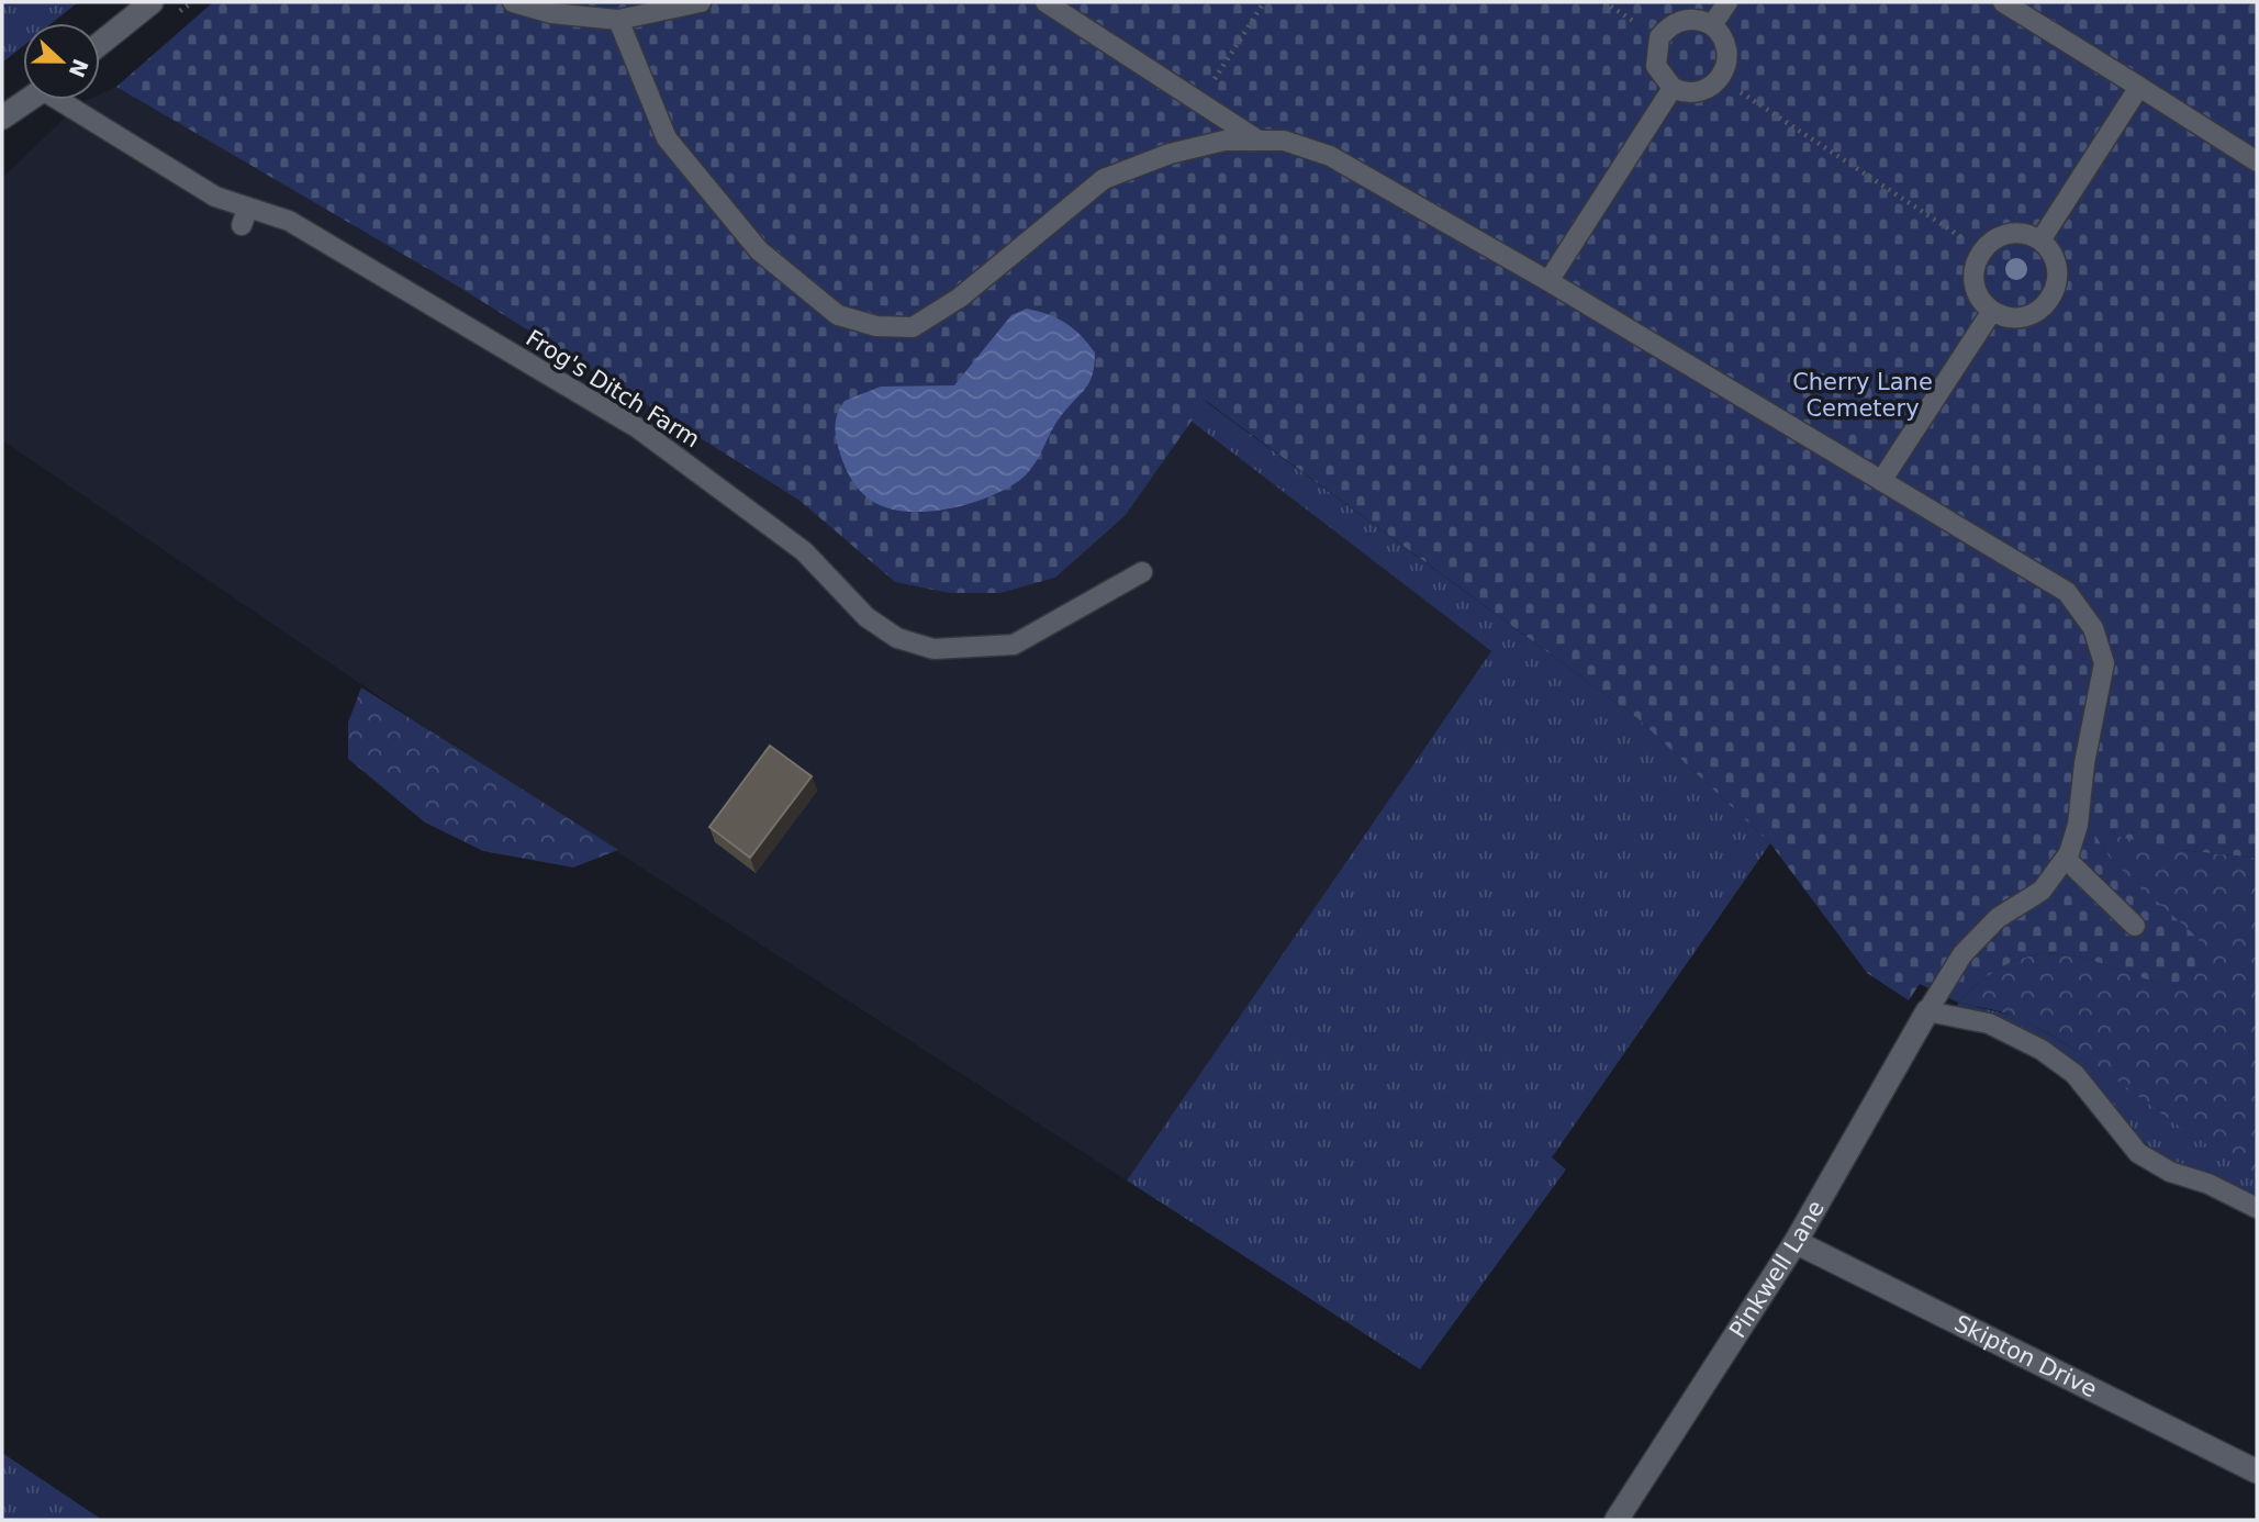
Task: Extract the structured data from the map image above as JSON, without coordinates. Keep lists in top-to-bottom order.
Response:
{
  "streets": {
    "street": ["Pinkwell Lane", "Skipton Drive"],
    "lane": ["Frog's Ditch Farm"]
  },
  "crossings": [
    ["Pinkwell Lane", "Skipton Drive"]
  ],
  "parks": ["Cherry Lane Cemetery"],
  "north": "right"
}
